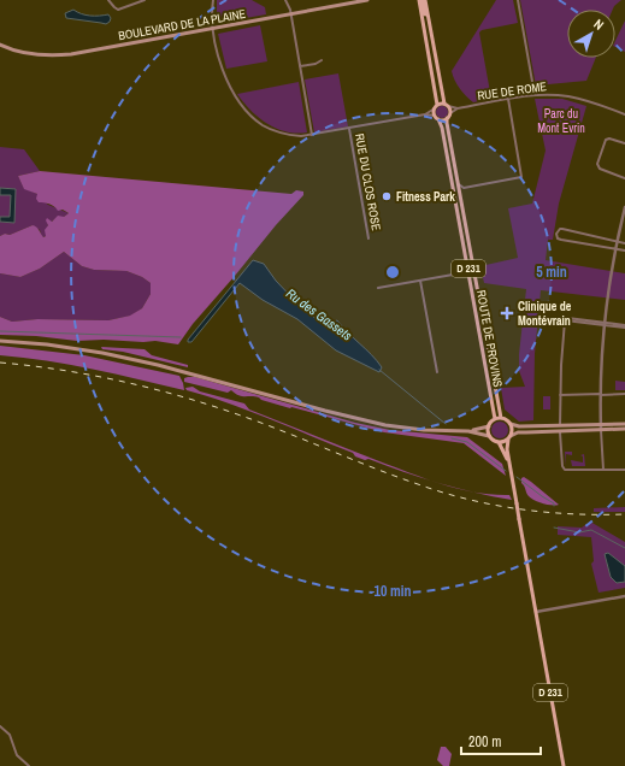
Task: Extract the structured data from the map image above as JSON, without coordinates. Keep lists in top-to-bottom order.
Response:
{
  "streets": {
    "main road": ["BOULEVARD DE LA PLAINE", "D 231", "ROUTE DE PROVINS"],
    "street": ["RUE DE ROME", "RUE DU CLOS ROSE"]
  },
  "crossings": [
    ["D 231", "ROUTE DE PROVINS"]
  ],
  "water": ["Ru des Gassets"],
  "parks": ["Parc du Mont Evrin"],
  "places": {
    "other": ["Fitness Park"],
    "health": ["Clinique de Montévrain"]
  },
  "scale_bar": "200 m",
  "north": "top right",
  "rings": ["5 min", "10 min"]
}
